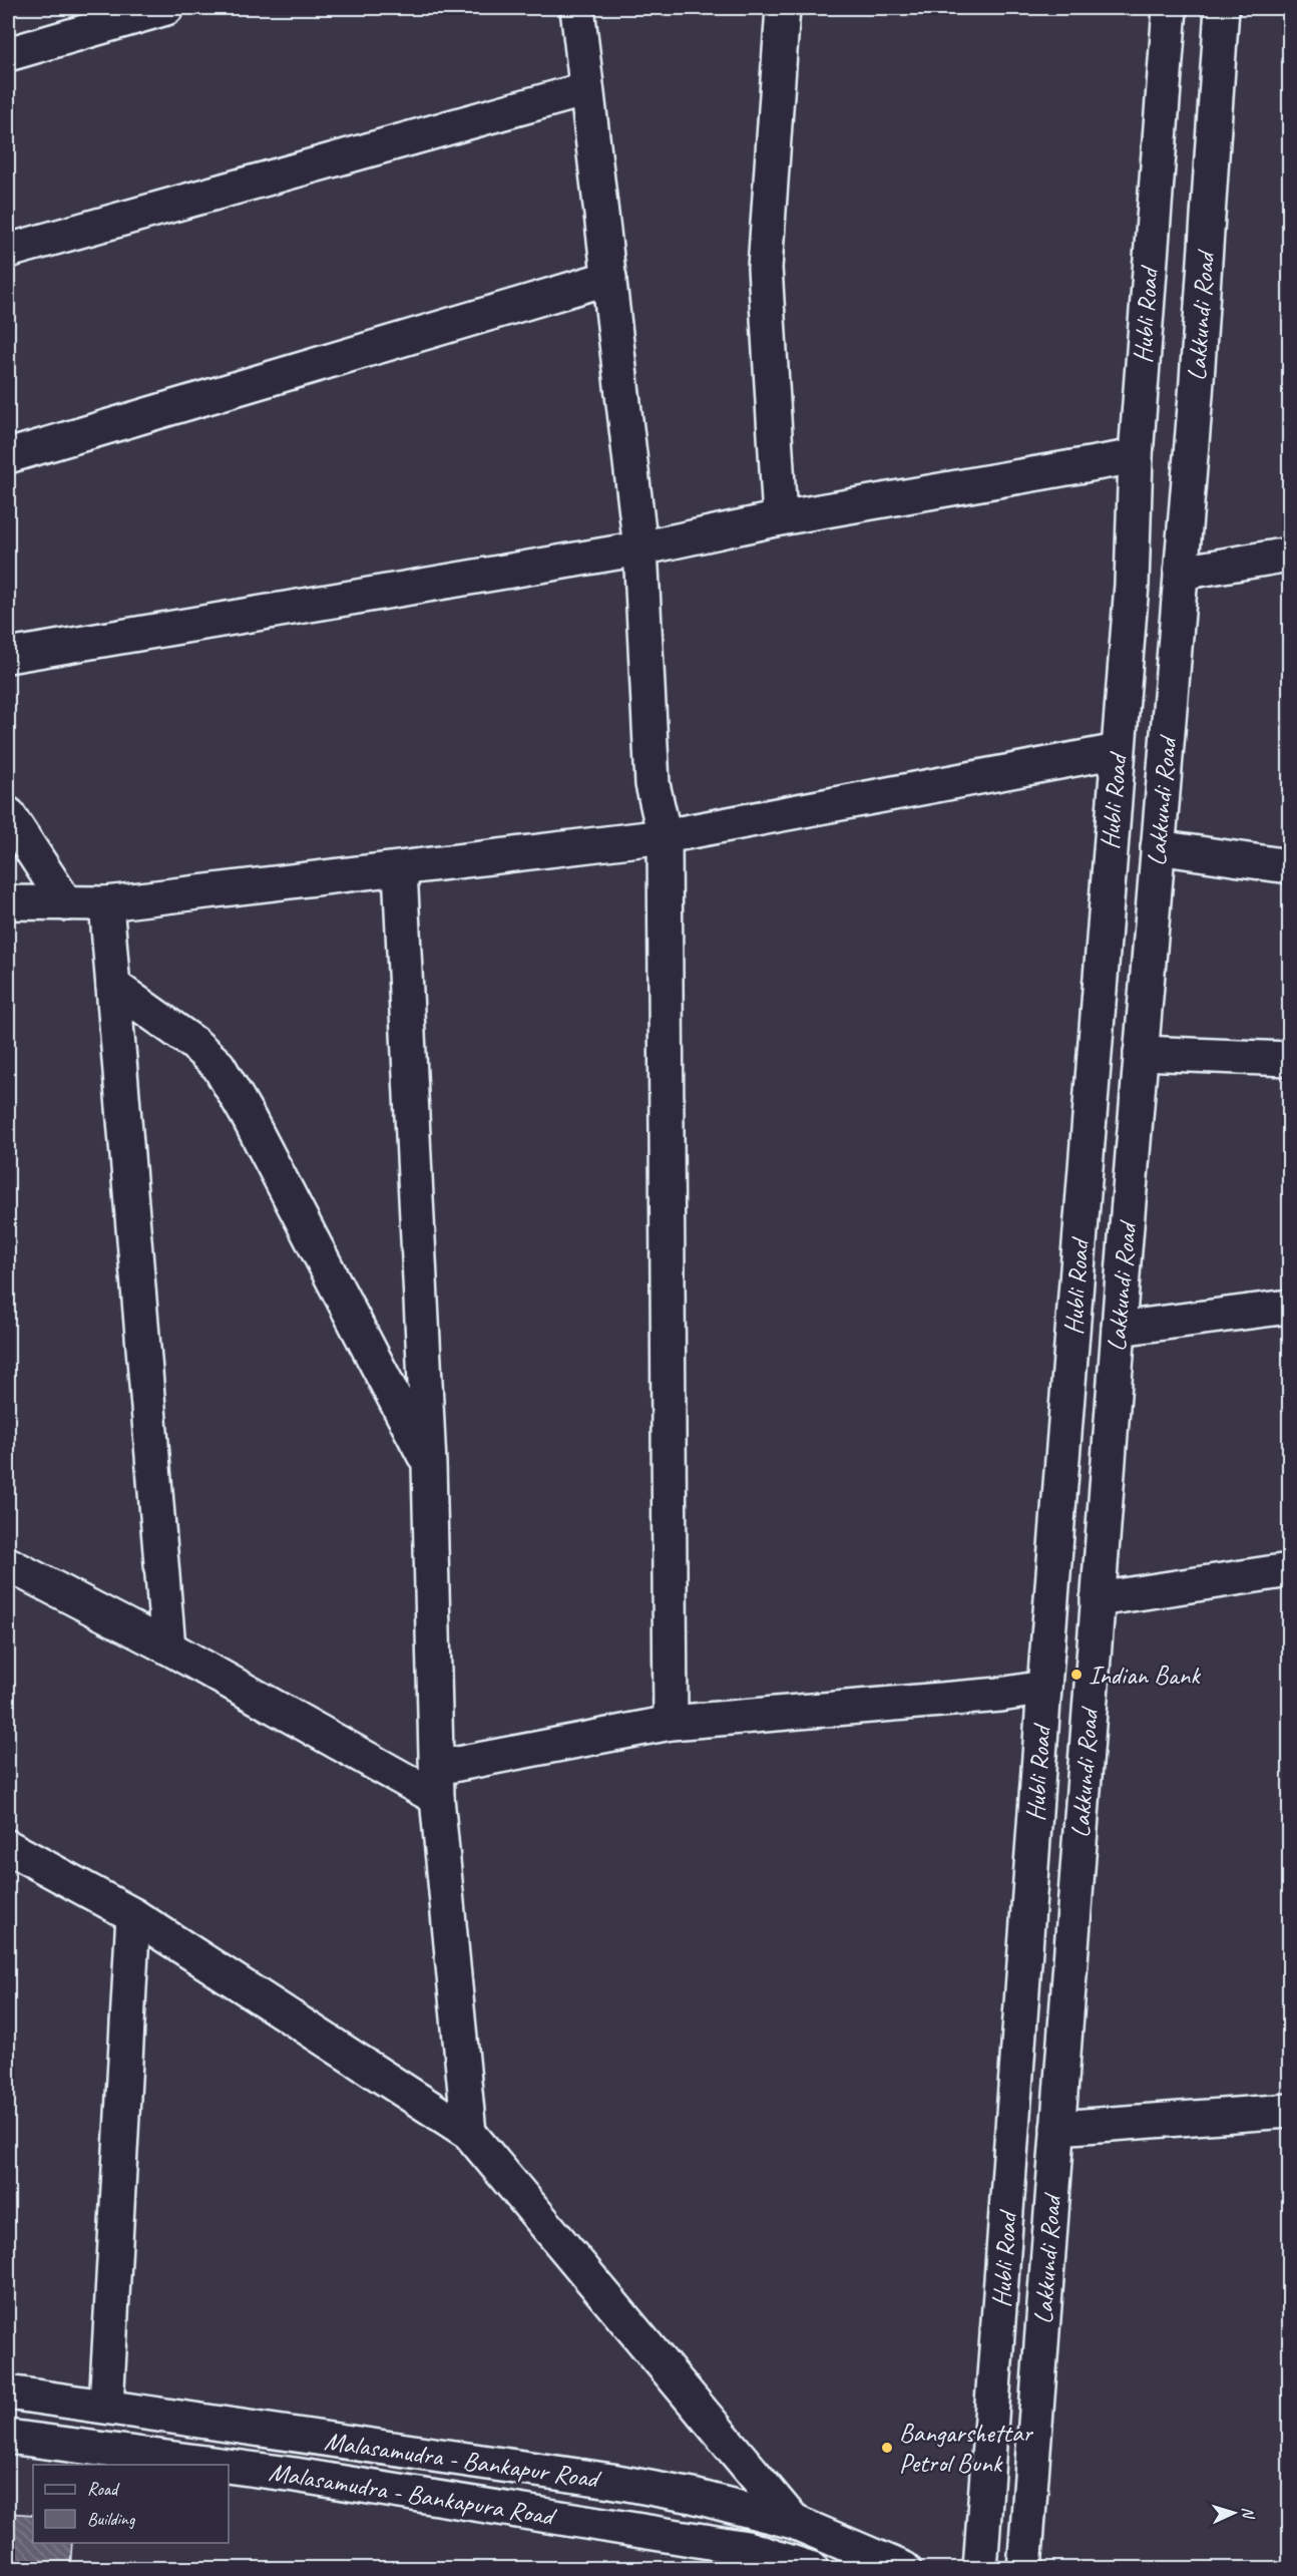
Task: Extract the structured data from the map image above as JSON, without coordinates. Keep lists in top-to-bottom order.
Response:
{
  "streets": {
    "street": [
      "Hubli Road",
      "Lakkundi Road",
      "Malasamudra - Bankapur Road",
      "Malasamudra - Bankapura Road"
    ]
  },
  "places": ["Indian Bank", "Bangarshettar Petrol Bunk"],
  "legend": ["Road", "Building"],
  "north": "right"
}
